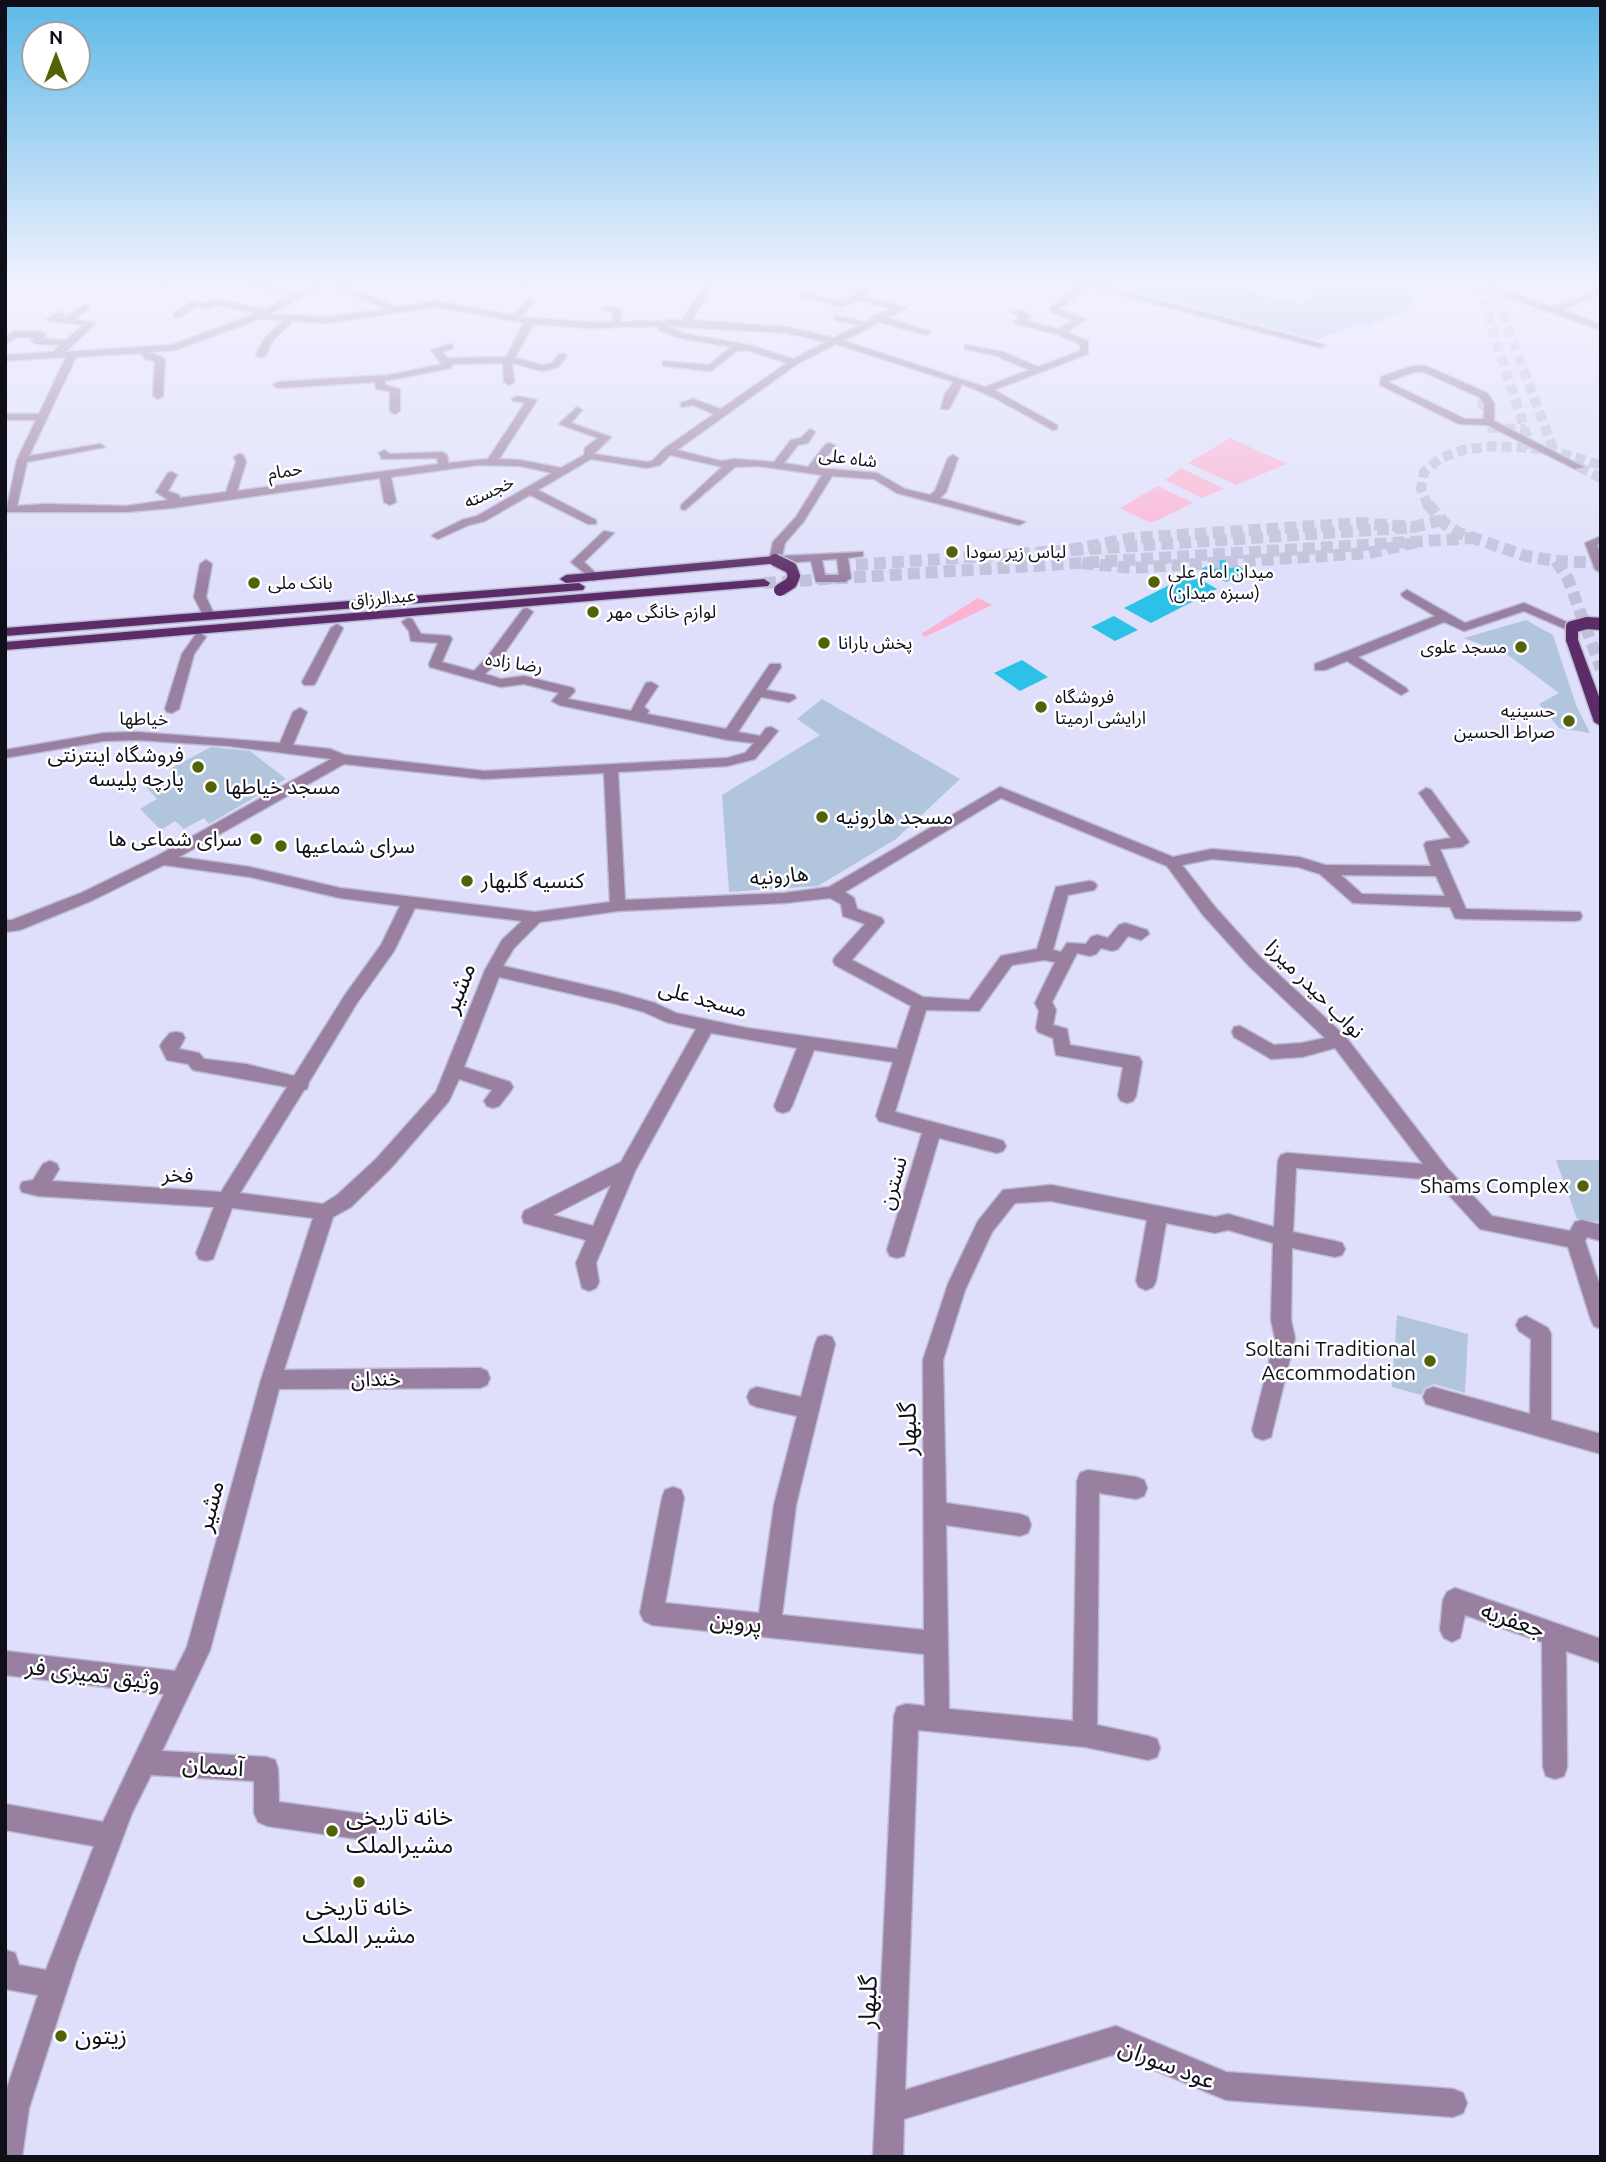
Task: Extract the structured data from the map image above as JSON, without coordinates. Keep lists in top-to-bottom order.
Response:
{
  "streets": {
    "main road": ["عبدالرزاق"],
    "street": [
      "شاه علی",
      "حمام",
      "خجسته",
      "رضا زاده",
      "خیاطها",
      "هارونیه",
      "مشیر",
      "نواب حیدر میرزا",
      "مسجد علی",
      "فخر",
      "نسترن",
      "خندان",
      "گلبهار",
      "جعفریه",
      "پروین",
      "وثیق تمیزی فر",
      "آسمان",
      "عود سوران"
    ]
  },
  "crossings": [
    ["رضا زاده", "خیاطها"],
    ["هارونیه", "مشیر"],
    ["هارونیه", "نواب حیدر میرزا"],
    ["مشیر", "مسجد علی"],
    ["مشیر", "فخر"],
    ["مشیر", "خندان"],
    ["مشیر", "وثیق تمیزی فر"],
    ["مشیر", "آسمان"],
    ["گلبهار", "پروین"],
    ["گلبهار", "عود سوران"]
  ],
  "places": [
    "لباس زیر سودا",
    "میدان امام علی (سبزه میدان)",
    "بانک ملی",
    "لوازم خانگی مهر",
    "پخش بارانا",
    "مسجد علوی",
    "فروشگاه ارایشی ارمیتا",
    "حسینیه صراط الحسین",
    "فروشگاه اینترنتی پارچه پلیسه",
    "مسجد خیاطها",
    "مسجد هارونیه",
    "سرای شماعی ها",
    "سرای شماعیها",
    "کنسیه گلبهار",
    "Shams Complex",
    "Soltani Traditional Accommodation",
    "خانه تاریخی مشیرالملک",
    "خانه تاریخی مشیر الملک",
    "زیتون"
  ],
  "north": "top"
}
